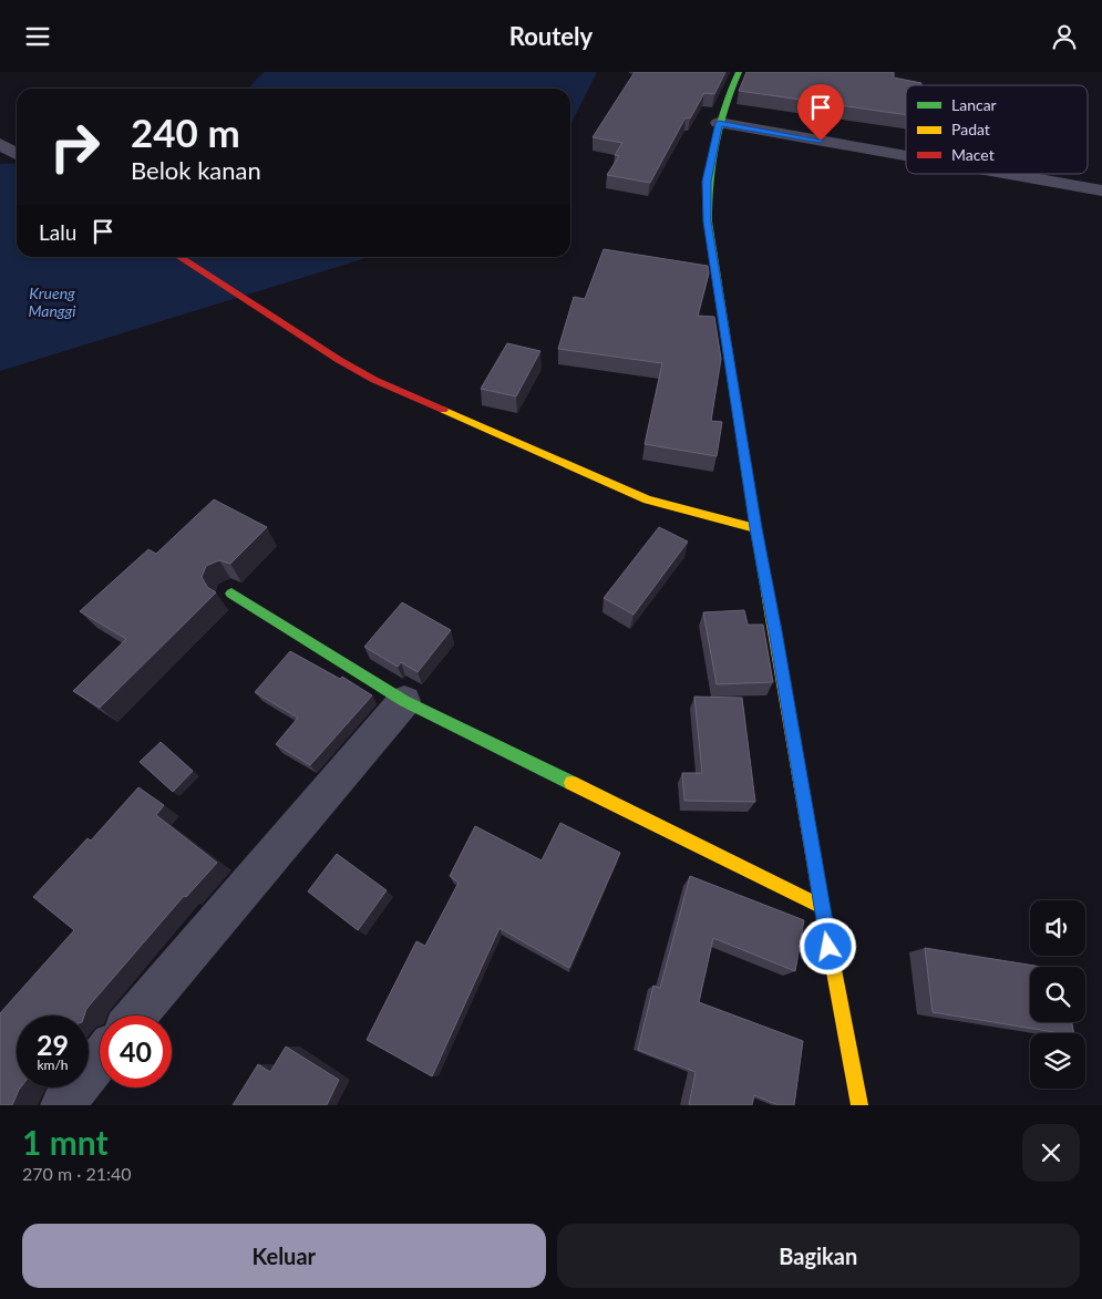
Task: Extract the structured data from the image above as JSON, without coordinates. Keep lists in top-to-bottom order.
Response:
{
  "water": ["Krueng Manggi"],
  "legend": ["Lancar", "Padat", "Macet"],
  "page": {
    "header": "Routely",
    "turn": ["240 m", "Belok kanan"],
    "then": "Lalu",
    "speed": "29 km/h",
    "limit": "40",
    "heading": ["1 mnt", "270 m · 21:40"],
    "buttons": ["Keluar", "Bagikan"]
  }
}
